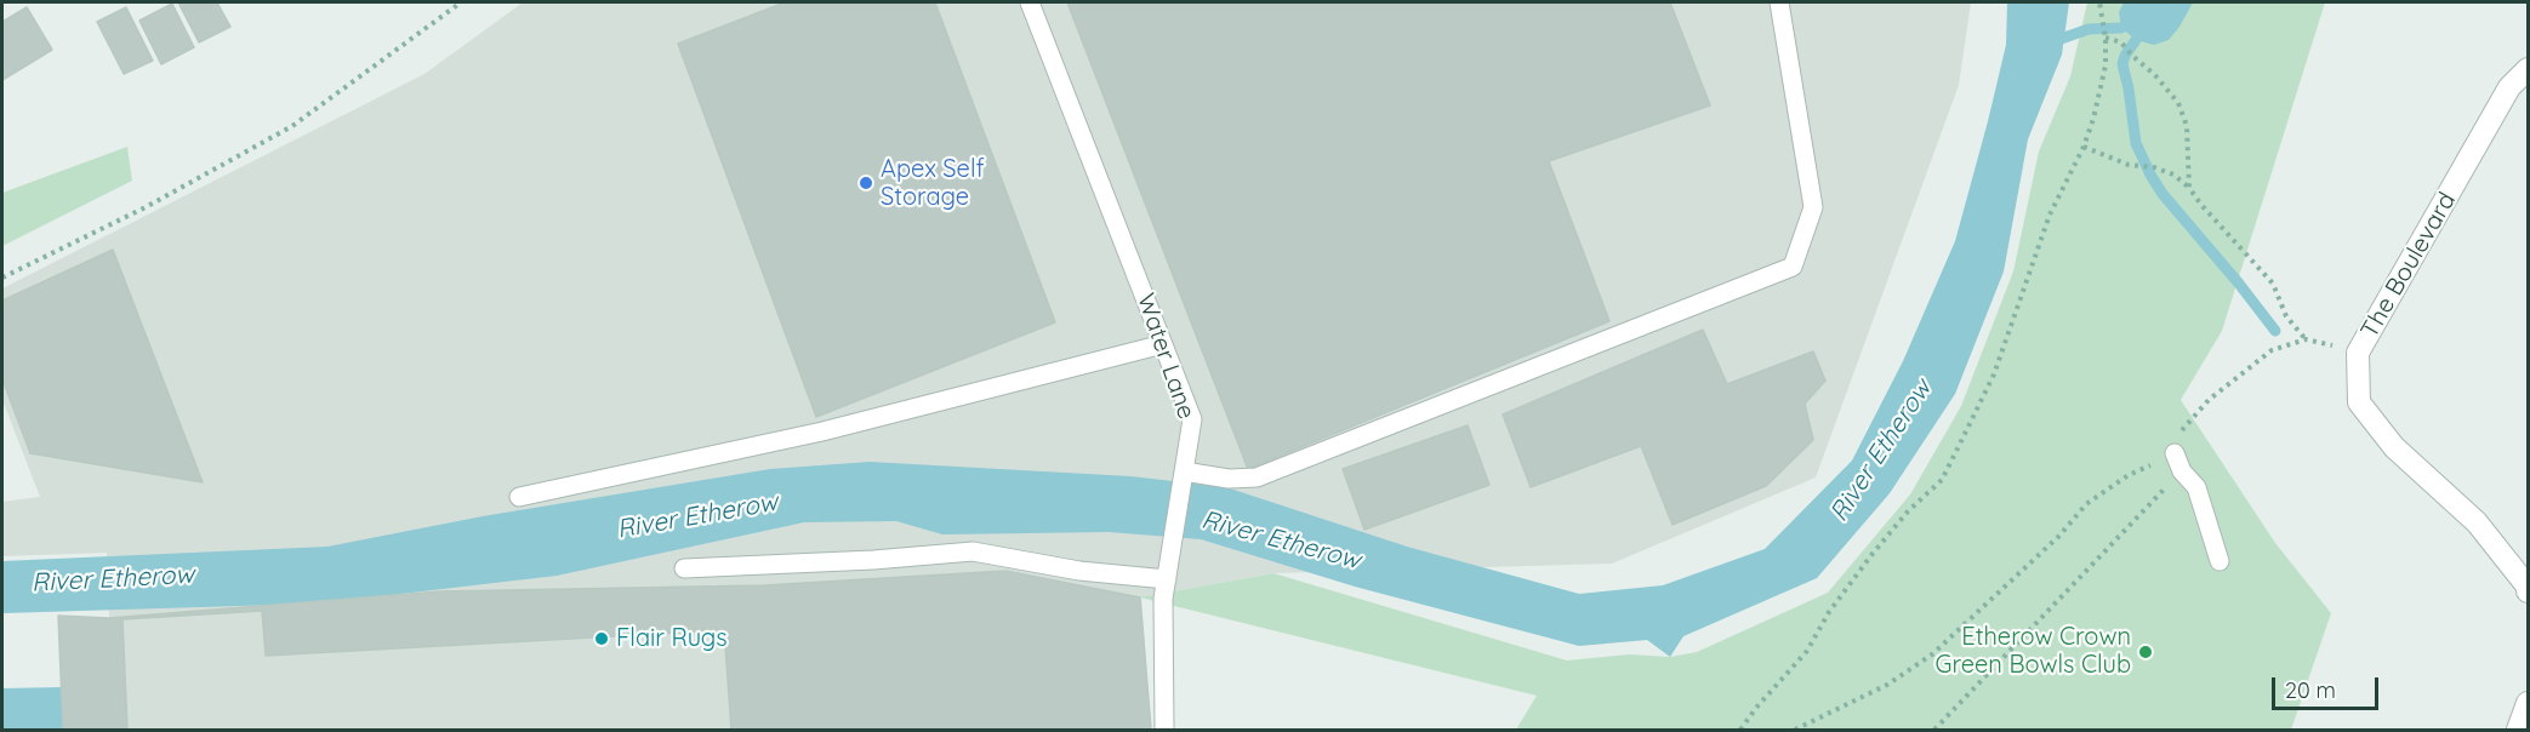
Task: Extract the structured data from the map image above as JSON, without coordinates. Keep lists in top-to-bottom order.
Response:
{
  "streets": {
    "street": ["The Boulevard"],
    "lane": ["Water Lane"]
  },
  "water": ["River Etherow"],
  "places": ["Apex Self Storage", "Flair Rugs", "Etherow Crown Green Bowls Club"],
  "scale_bar": "20 m"
}
